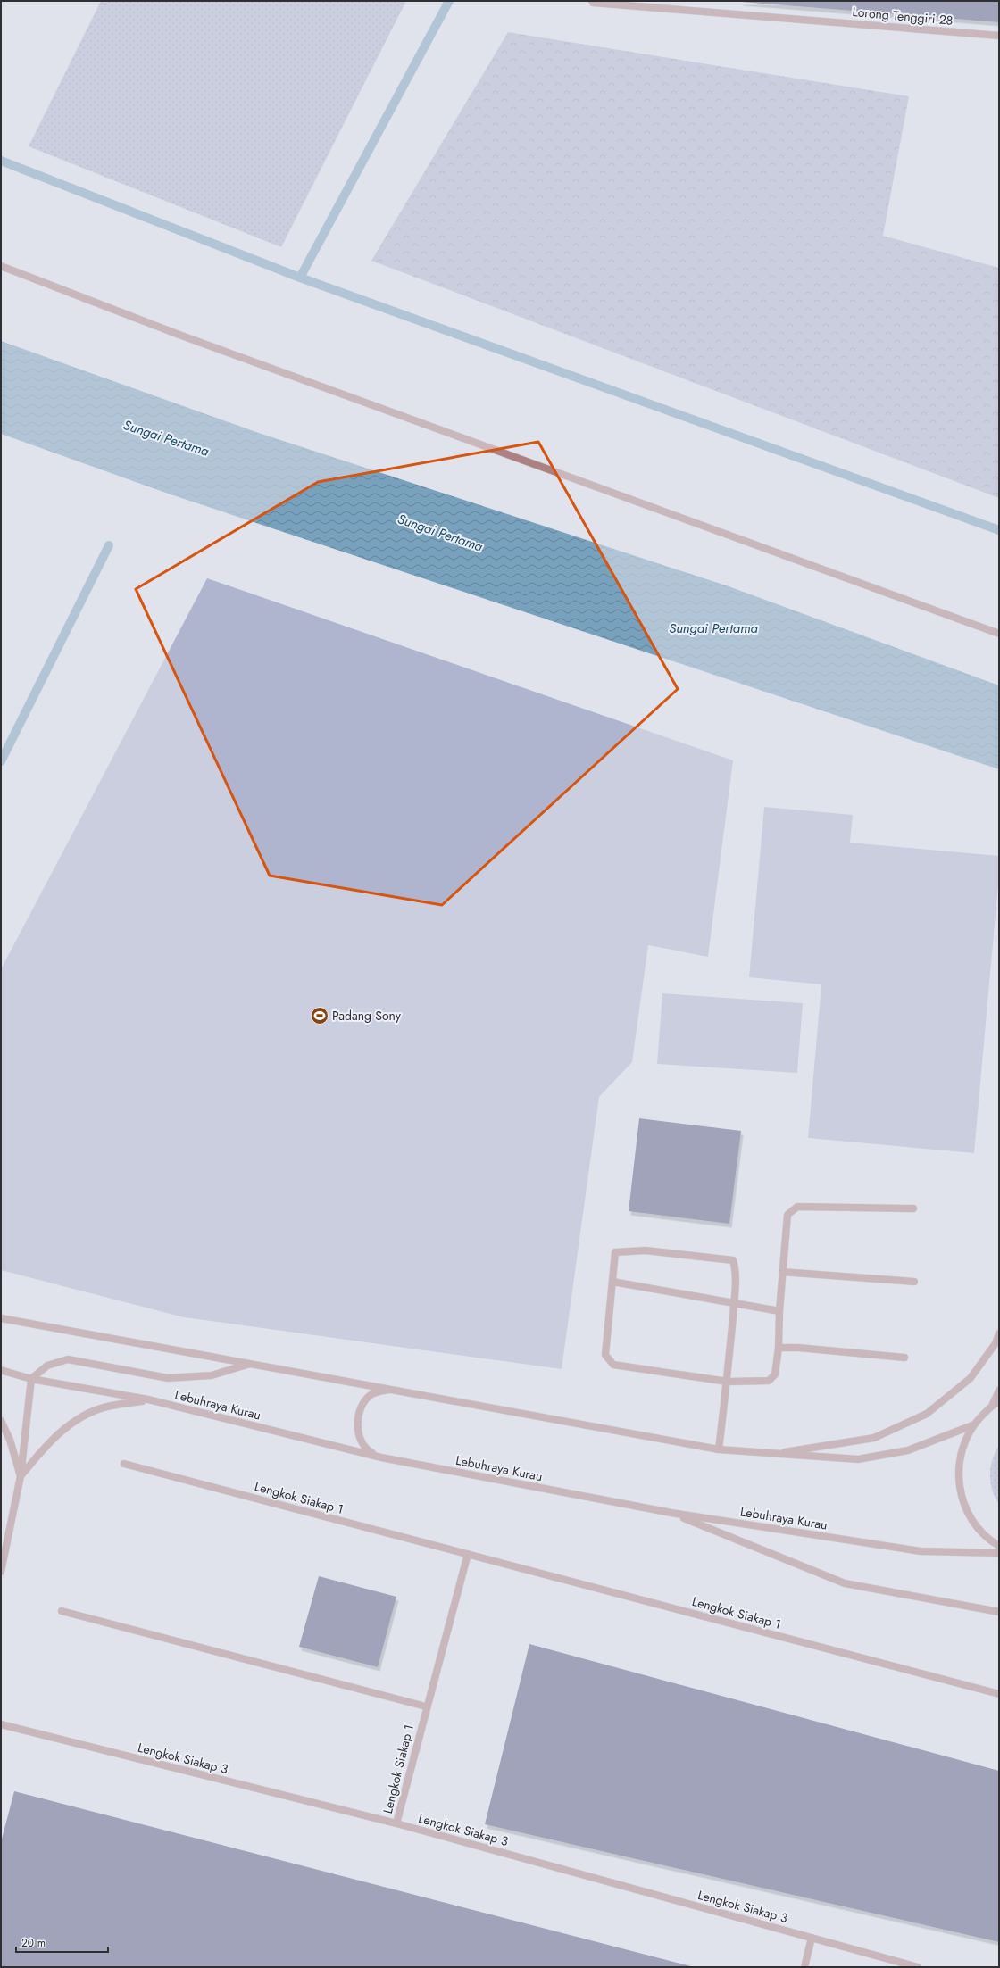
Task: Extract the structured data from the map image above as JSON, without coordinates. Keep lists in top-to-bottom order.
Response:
{
  "streets": {
    "street": [
      "Lorong Tenggiri 28",
      "Lebuhraya Kurau",
      "Lengkok Siakap 1",
      "Lengkok Siakap 3"
    ]
  },
  "crossings": [
    ["Lengkok Siakap 1", "Lengkok Siakap 3"]
  ],
  "water": ["Sungai Pertama"],
  "places": {
    "sports": ["Padang Sony"]
  },
  "scale_bar": "20 m"
}
